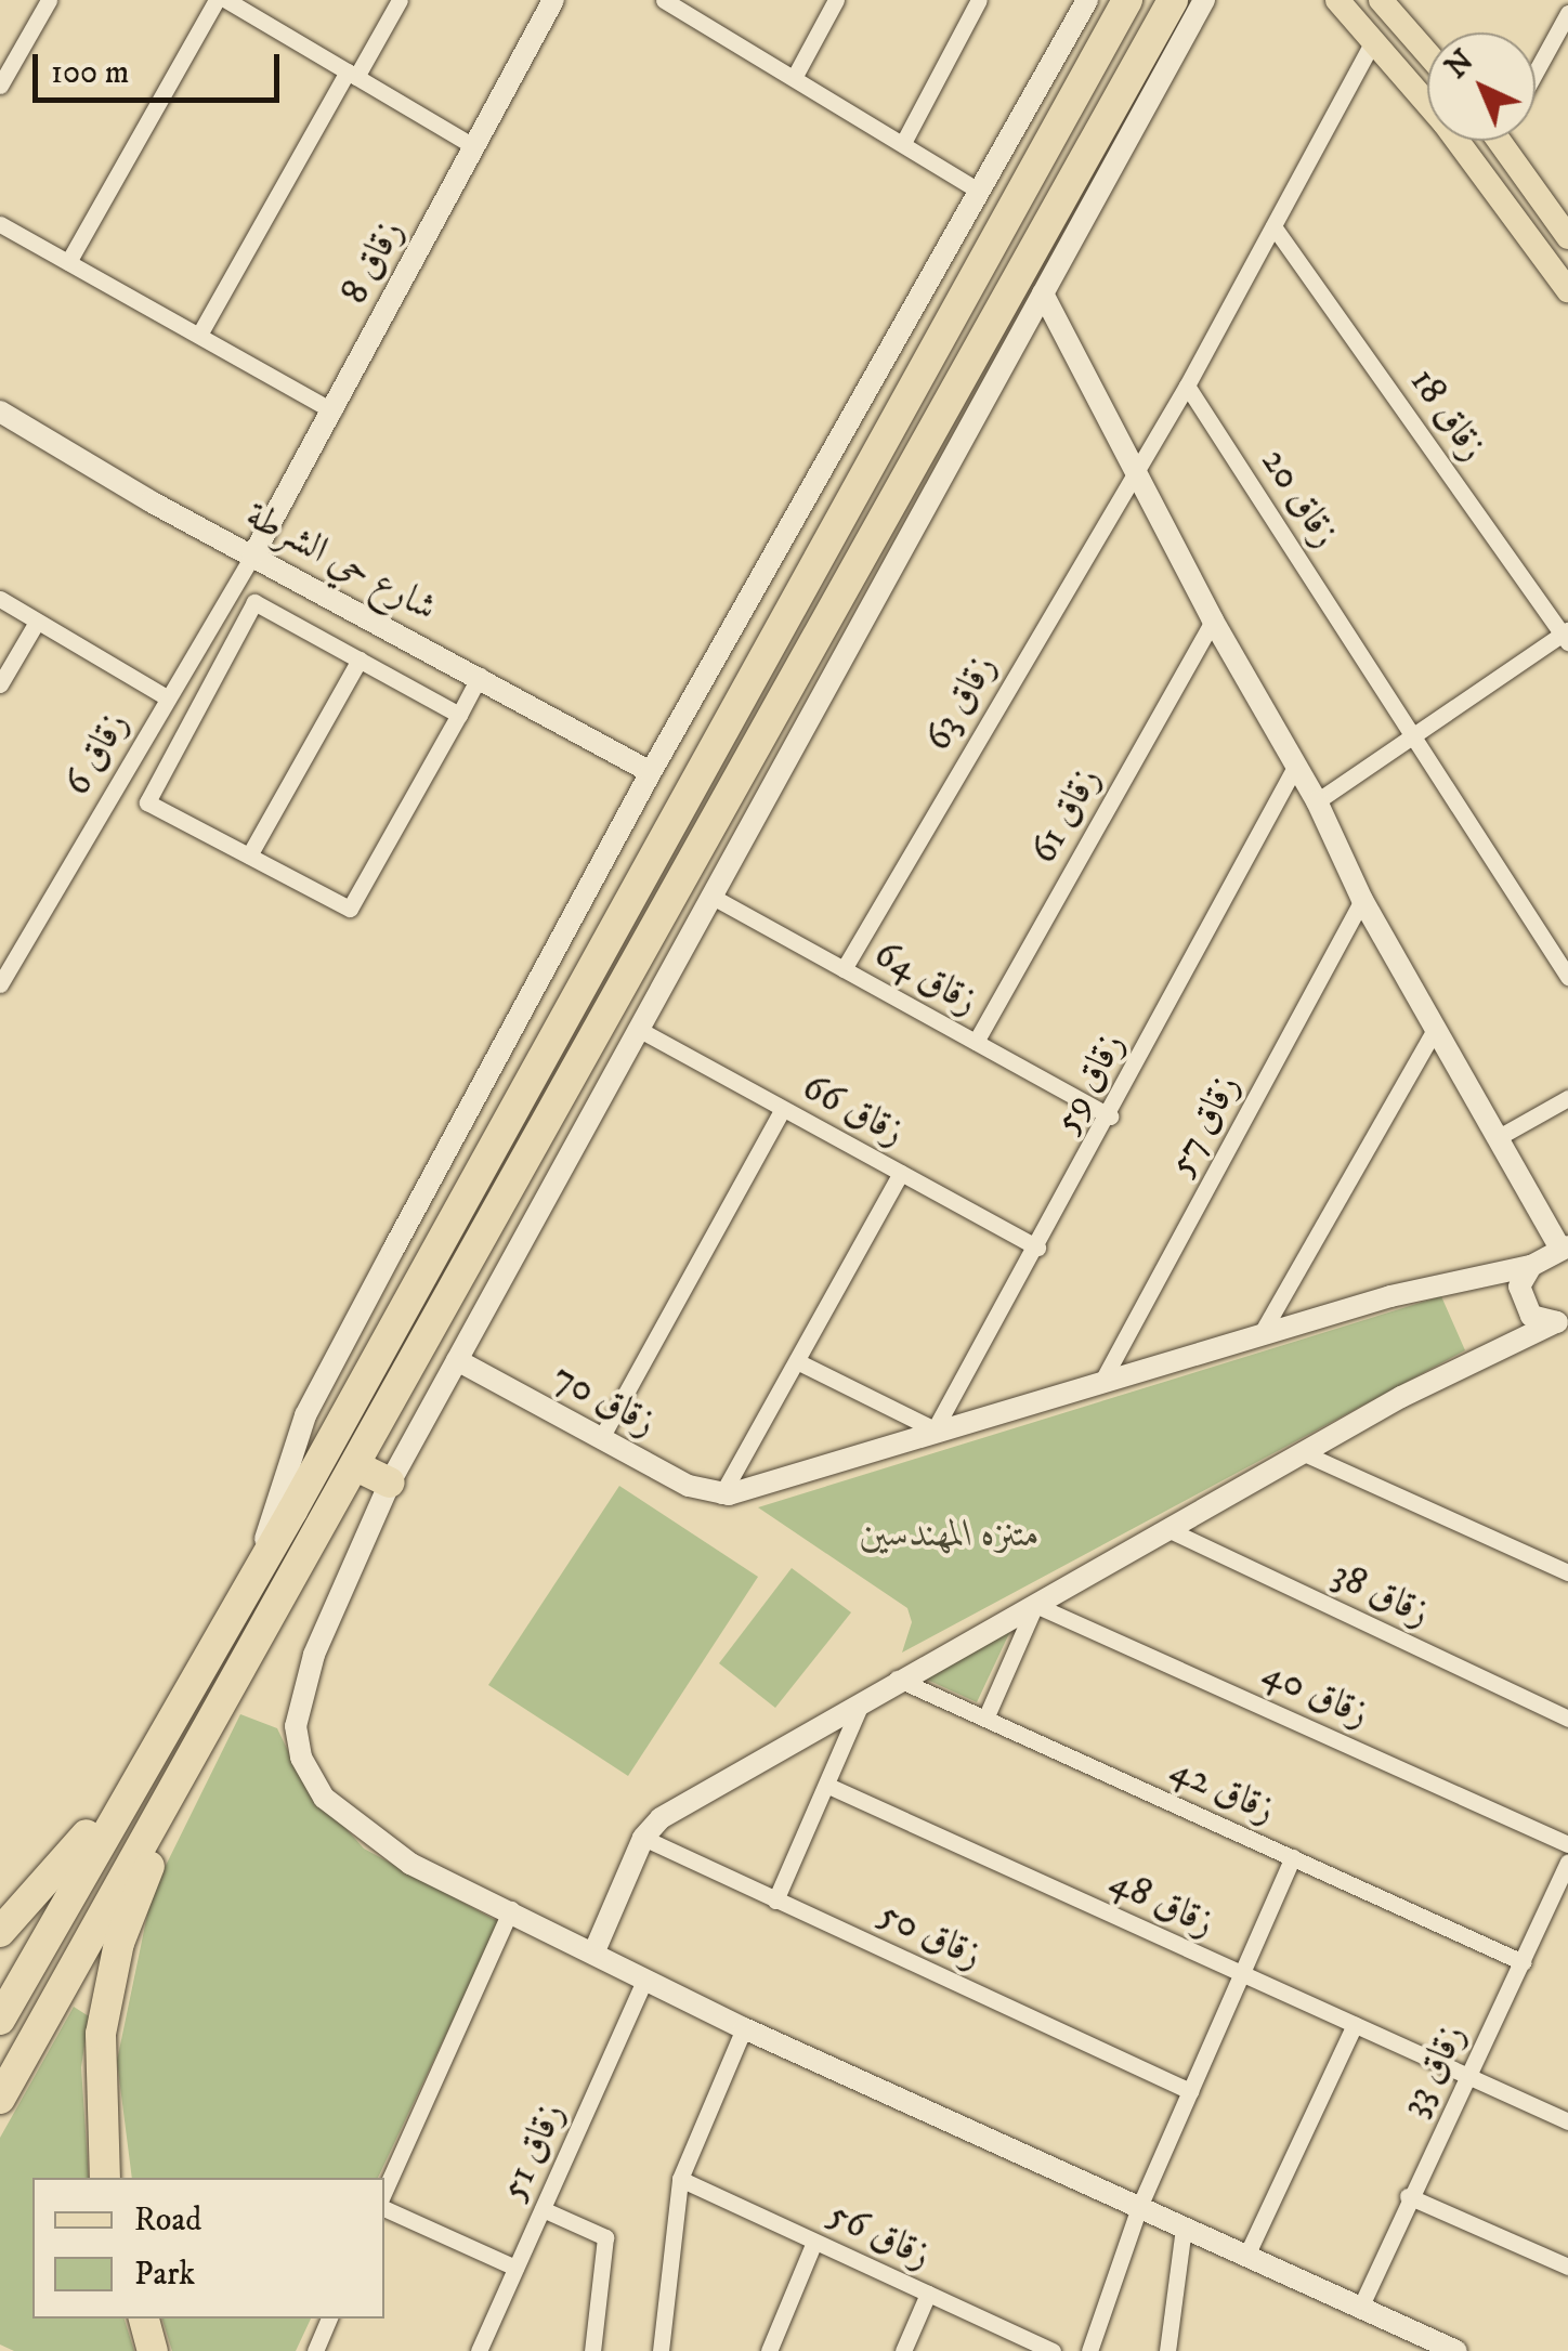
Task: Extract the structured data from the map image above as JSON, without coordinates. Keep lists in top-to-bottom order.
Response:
{
  "streets": {
    "street": [
      "زقاق 8",
      "زقاق 18",
      "زقاق 20",
      "شارع حي الشرطة",
      "زقاق 63",
      "زقاق 6",
      "زقاق 61",
      "زقاق 64",
      "زقاق 59",
      "زقاق 66",
      "زقاق 57",
      "زقاق 70",
      "زقاق 38",
      "زقاق 40",
      "زقاق 42",
      "زقاق 48",
      "زقاق 50",
      "زقاق 33",
      "زقاق 51",
      "زقاق 56"
    ]
  },
  "crossings": [
    ["زقاق 8", "شارع حي الشرطة"],
    ["زقاق 8", "زقاق 6"],
    ["زقاق 20", "زقاق 63"],
    ["شارع حي الشرطة", "زقاق 6"],
    ["زقاق 63", "زقاق 64"],
    ["زقاق 61", "زقاق 64"],
    ["زقاق 64", "زقاق 59"],
    ["زقاق 59", "زقاق 66"],
    ["زقاق 42", "زقاق 33"],
    ["زقاق 48", "زقاق 33"]
  ],
  "parks": ["متنزه المهندسين"],
  "legend": ["Road", "Park"],
  "scale_bar": "100 m",
  "north": "top left"
}
